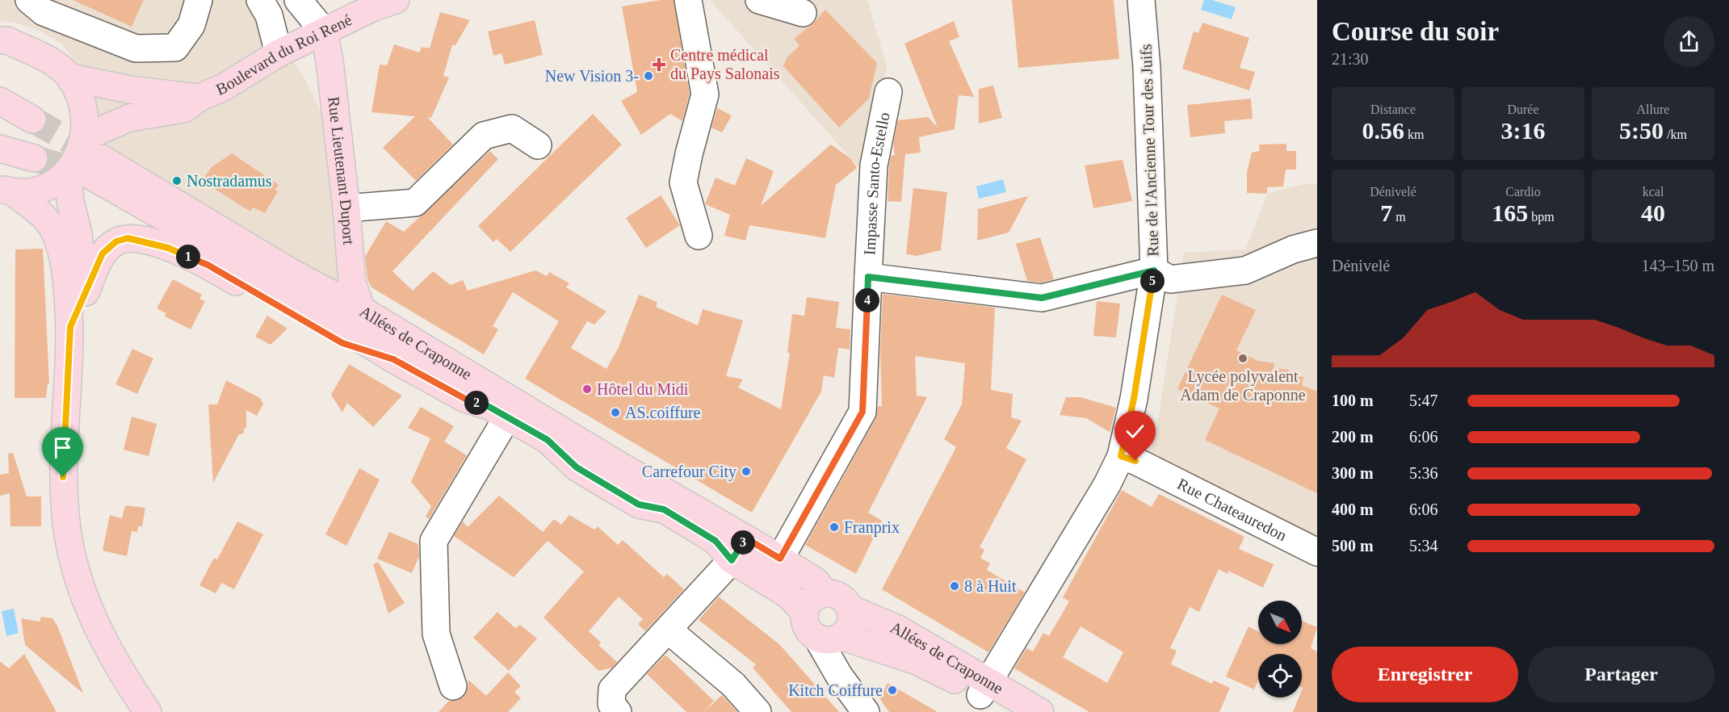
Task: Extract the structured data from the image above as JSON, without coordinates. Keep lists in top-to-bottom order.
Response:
{
  "streets": {
    "main road": ["Boulevard du Roi René", "Rue Lieutenant Duport", "Allées de Craponne"],
    "street": ["Rue de l'Ancienne Tour des Juifs", "Impasse Santo-Estello", "Rue Chateauredon"]
  },
  "crossings": [
    ["Boulevard du Roi René", "Rue Lieutenant Duport"],
    ["Rue de l'Ancienne Tour des Juifs", "Allées de Craponne"],
    ["Rue de l'Ancienne Tour des Juifs", "Rue Chateauredon"],
    ["Rue Lieutenant Duport", "Allées de Craponne"],
    ["Impasse Santo-Estello", "Allées de Craponne"]
  ],
  "places": {
    "health": ["Centre médical du Pays Salonais"],
    "other": [
      "New Vision 3-",
      "Nostradamus",
      "Lycée polyvalent Adam de Craponne",
      "Hôtel du Midi",
      "AS.coiffure",
      "Carrefour City",
      "Franprix",
      "8 à Huit",
      "Kitch Coiffure"
    ]
  },
  "north": "bottom right",
  "page": {
    "heading": ["Course du soir", "21:30"],
    "stats": [
      ["Distance", "0.56 km"],
      ["Durée", "3:16"],
      ["Allure", "5:50 /km"],
      ["Dénivelé", "7 m"],
      ["Cardio", "165 bpm"],
      ["kcal", "40"]
    ],
    "pins": [
      "1",
      "5",
      "4",
      "2",
      "3"
    ],
    "chart": ["Dénivelé", "143–150 m"],
    "list": [
      {
        "name": "100 m",
        "note": "5:47"
      },
      {
        "name": "200 m",
        "note": "6:06"
      },
      {
        "name": "300 m",
        "note": "5:36"
      },
      {
        "name": "400 m",
        "note": "6:06"
      },
      {
        "name": "500 m",
        "note": "5:34"
      }
    ],
    "buttons": ["Enregistrer", "Partager"]
  }
}
